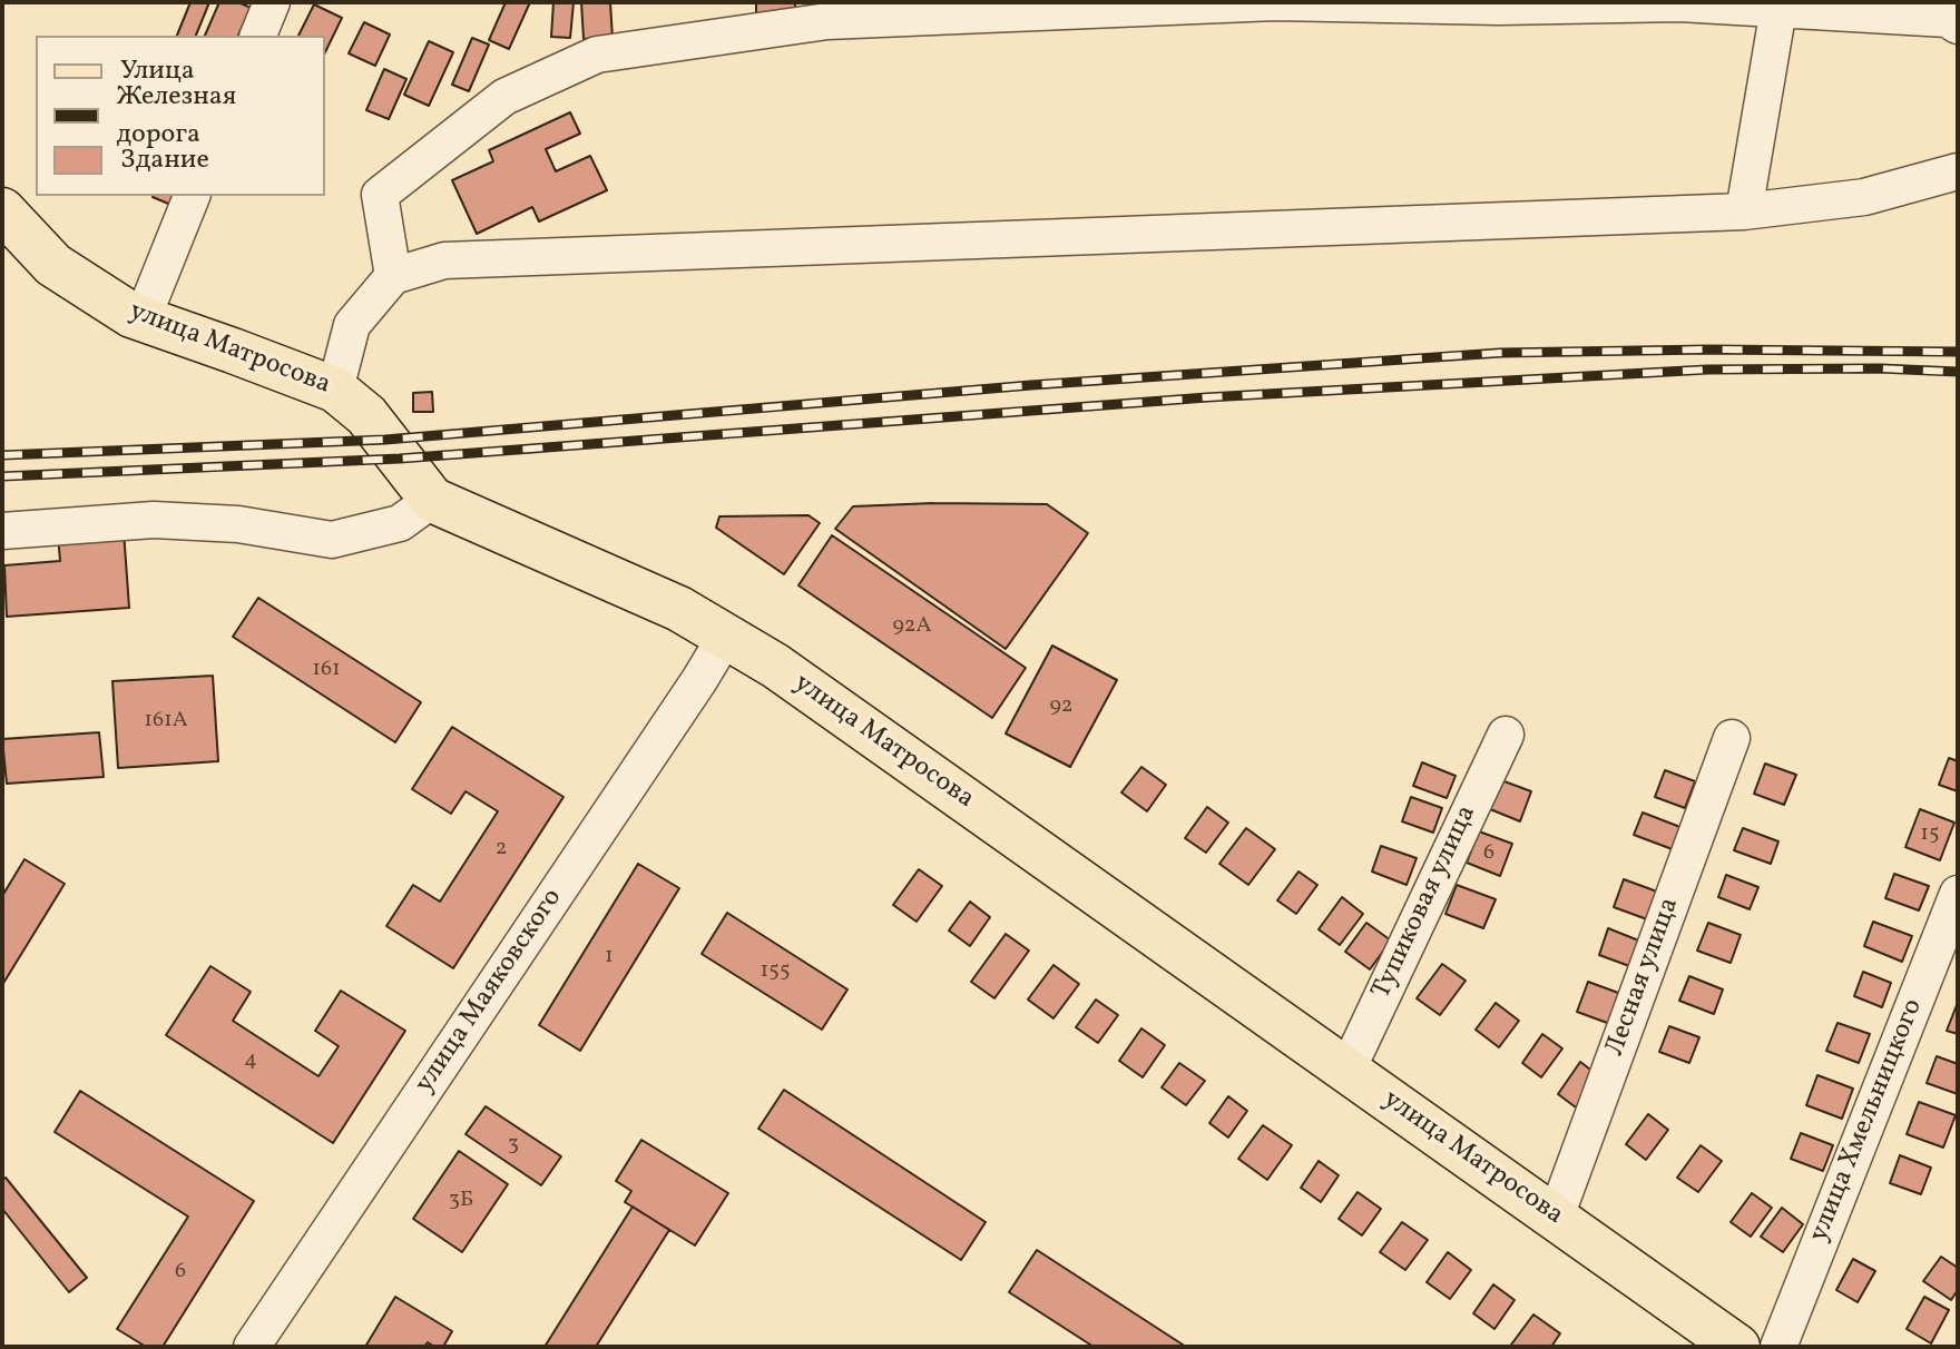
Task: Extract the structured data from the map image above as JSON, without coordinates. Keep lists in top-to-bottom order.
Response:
{
  "streets": {
    "main road": ["улица Матросова"],
    "street": [
      "Тупиковая улица",
      "Лесная улица",
      "улица Маяковского",
      "улица Хмельницкого"
    ]
  },
  "crossings": [
    ["улица Матросова", "Тупиковая улица"],
    ["улица Матросова", "Лесная улица"],
    ["улица Матросова", "улица Маяковского"]
  ],
  "house_numbers": [
    "92А",
    "161",
    "92",
    "161А",
    "15",
    "2",
    "6",
    "1",
    "155",
    "4",
    "3",
    "3Б",
    "6"
  ],
  "legend": ["Улица", "Железная дорога", "Здание"]
}
